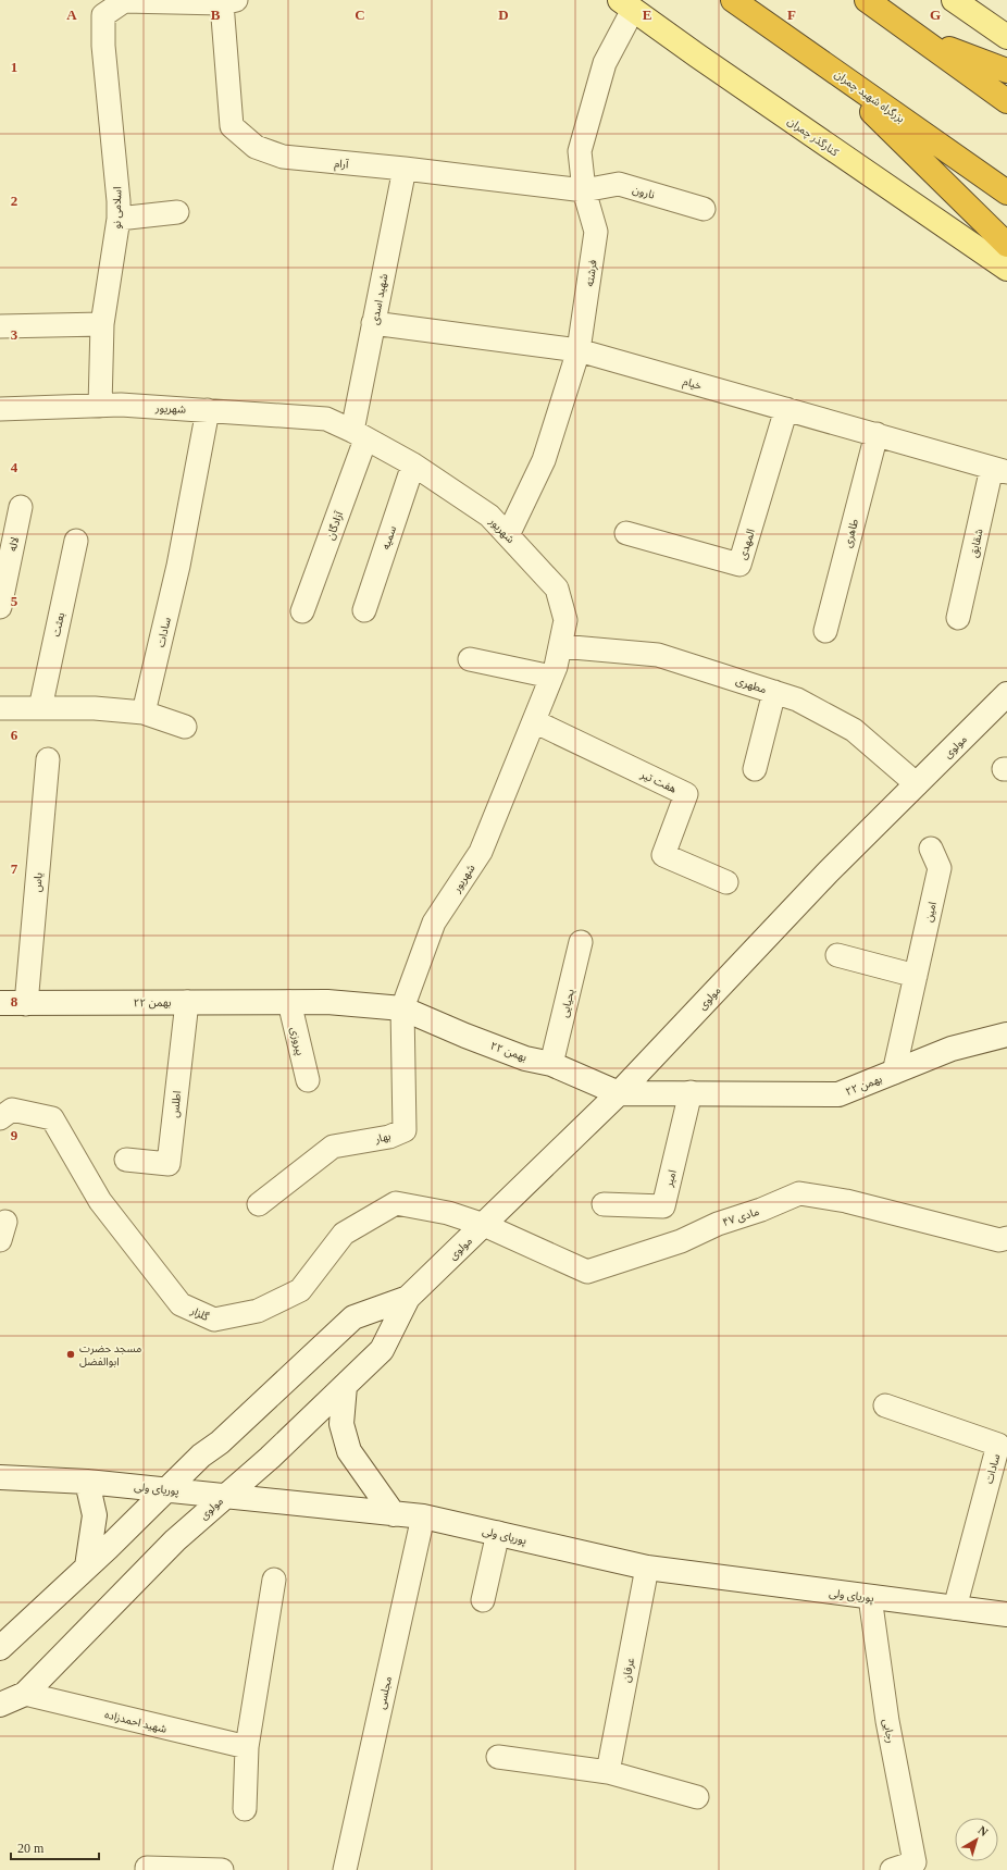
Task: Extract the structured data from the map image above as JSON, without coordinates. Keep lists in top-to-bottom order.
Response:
{
  "streets": {
    "highway": ["بزرگراه شهید چمران"],
    "main road": [
      "کنارگذر چمران",
      "مولوی",
      "۲۲ بهمن",
      "پوریای ولی"
    ],
    "street": [
      "آرام",
      "نارون",
      "اسلامی نو",
      "فرشته",
      "شهید اسدی",
      "خیام",
      "شهریور",
      "آزادگان",
      "طاهری",
      "سمیه",
      "شقایق",
      "لاله",
      "المهدی",
      "بعثت",
      "سادات",
      "مطهری",
      "هفت تیر",
      "یاس",
      "امین",
      "یحیایی",
      "پیروزی",
      "اطلس",
      "بهار",
      "امیر",
      "مادی ۴۷",
      "گلزار",
      "عرفان",
      "مجلسی",
      "شهید احمدزاده",
      "رجایی"
    ]
  },
  "crossings": [
    ["کنارگذر چمران", "فرشته"],
    ["آرام", "نارون"],
    ["آرام", "فرشته"],
    ["آرام", "شهید اسدی"],
    ["نارون", "فرشته"],
    ["اسلامی نو", "شهریور"],
    ["فرشته", "خیام"],
    ["فرشته", "شهریور"],
    ["شهید اسدی", "خیام"],
    ["شهید اسدی", "شهریور"],
    ["شهید اسدی", "آزادگان"],
    ["خیام", "طاهری"],
    ["خیام", "شقایق"],
    ["خیام", "المهدی"],
    ["شهریور", "آزادگان"],
    ["شهریور", "سمیه"],
    ["شهریور", "سادات"],
    ["شهریور", "مطهری"],
    ["شهریور", "هفت تیر"],
    ["شهریور", "۲۲ بهمن"],
    ["شهریور", "بهار"],
    ["سادات", "پوریای ولی"],
    ["مطهری", "مولوی"],
    ["مولوی", "۲۲ بهمن"],
    ["مولوی", "مادی ۴۷"],
    ["مولوی", "گلزار"],
    ["مولوی", "پوریای ولی"],
    ["مولوی", "شهید احمدزاده"],
    ["یاس", "۲۲ بهمن"],
    ["امین", "۲۲ بهمن"],
    ["۲۲ بهمن", "یحیایی"],
    ["۲۲ بهمن", "پیروزی"],
    ["۲۲ بهمن", "اطلس"],
    ["۲۲ بهمن", "بهار"],
    ["۲۲ بهمن", "امیر"],
    ["مادی ۴۷", "گلزار"],
    ["پوریای ولی", "عرفان"],
    ["پوریای ولی", "مجلسی"],
    ["پوریای ولی", "رجایی"]
  ],
  "places": ["مسجد حضرت ابوالفضل"],
  "scale_bar": "20 m",
  "north": "top right",
  "grid": {
    "columns": [
      "A",
      "B",
      "C",
      "D",
      "E",
      "F",
      "G"
    ],
    "rows": [
      "1",
      "2",
      "3",
      "4",
      "5",
      "6",
      "7",
      "8",
      "9"
    ]
  }
}
